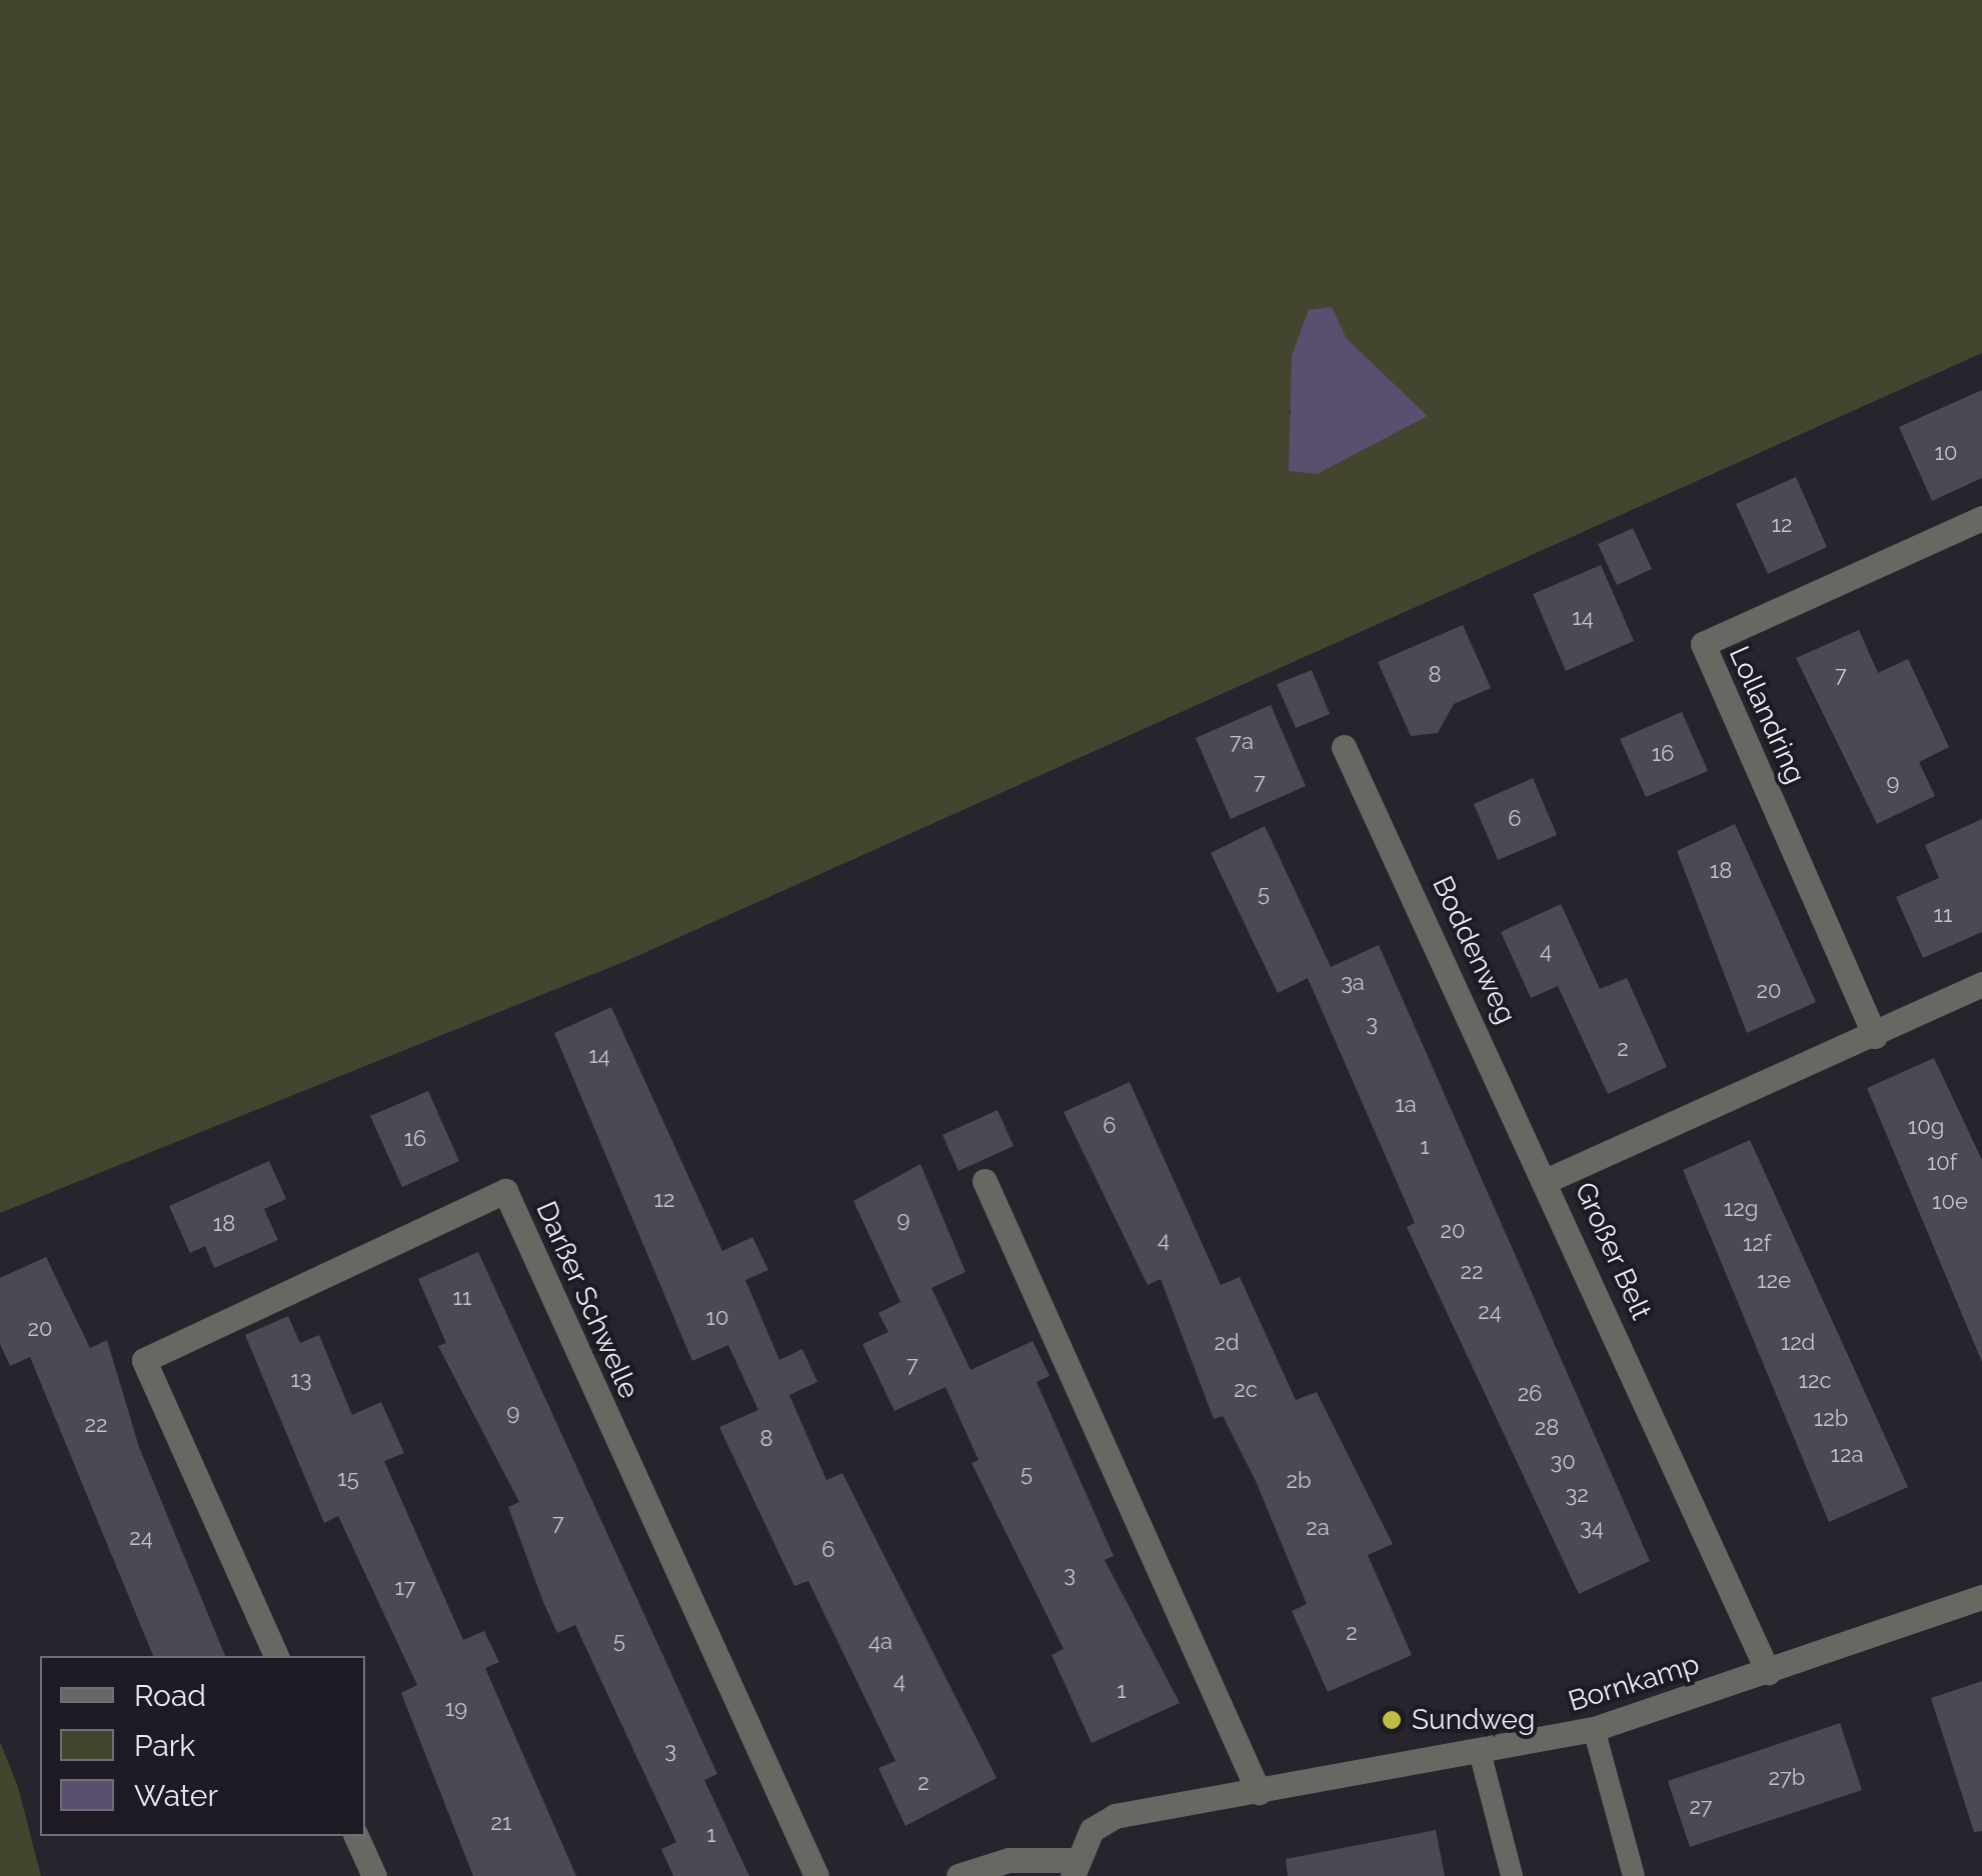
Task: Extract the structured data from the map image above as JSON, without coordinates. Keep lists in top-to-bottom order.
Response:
{
  "streets": {
    "street": [
      "Lollandring",
      "Boddenweg",
      "Großer Belt",
      "Darßer Schwelle",
      "Bornkamp"
    ]
  },
  "crossings": [
    ["Lollandring", "Großer Belt"],
    ["Boddenweg", "Großer Belt"],
    ["Großer Belt", "Bornkamp"]
  ],
  "places": ["Sundweg"],
  "house_numbers": [
    "10",
    "12",
    "14",
    "8",
    "7",
    "7a",
    "16",
    "7",
    "9",
    "6",
    "18",
    "5",
    "11",
    "4",
    "3a",
    "20",
    "3",
    "2",
    "14",
    "1a",
    "6",
    "10g",
    "16",
    "1",
    "10f",
    "12",
    "10e",
    "12g",
    "9",
    "18",
    "20",
    "4",
    "12f",
    "22",
    "12e",
    "11",
    "24",
    "10",
    "20",
    "2d",
    "12d",
    "7",
    "13",
    "12c",
    "2c",
    "26",
    "9",
    "12b",
    "22",
    "28",
    "8",
    "12a",
    "30",
    "5",
    "15",
    "2b",
    "32",
    "7",
    "2a",
    "34",
    "24",
    "6",
    "3",
    "17",
    "2",
    "5",
    "4a",
    "4",
    "1",
    "19",
    "3",
    "27b",
    "2",
    "27",
    "21",
    "1"
  ],
  "legend": ["Road", "Park", "Water"]
}
